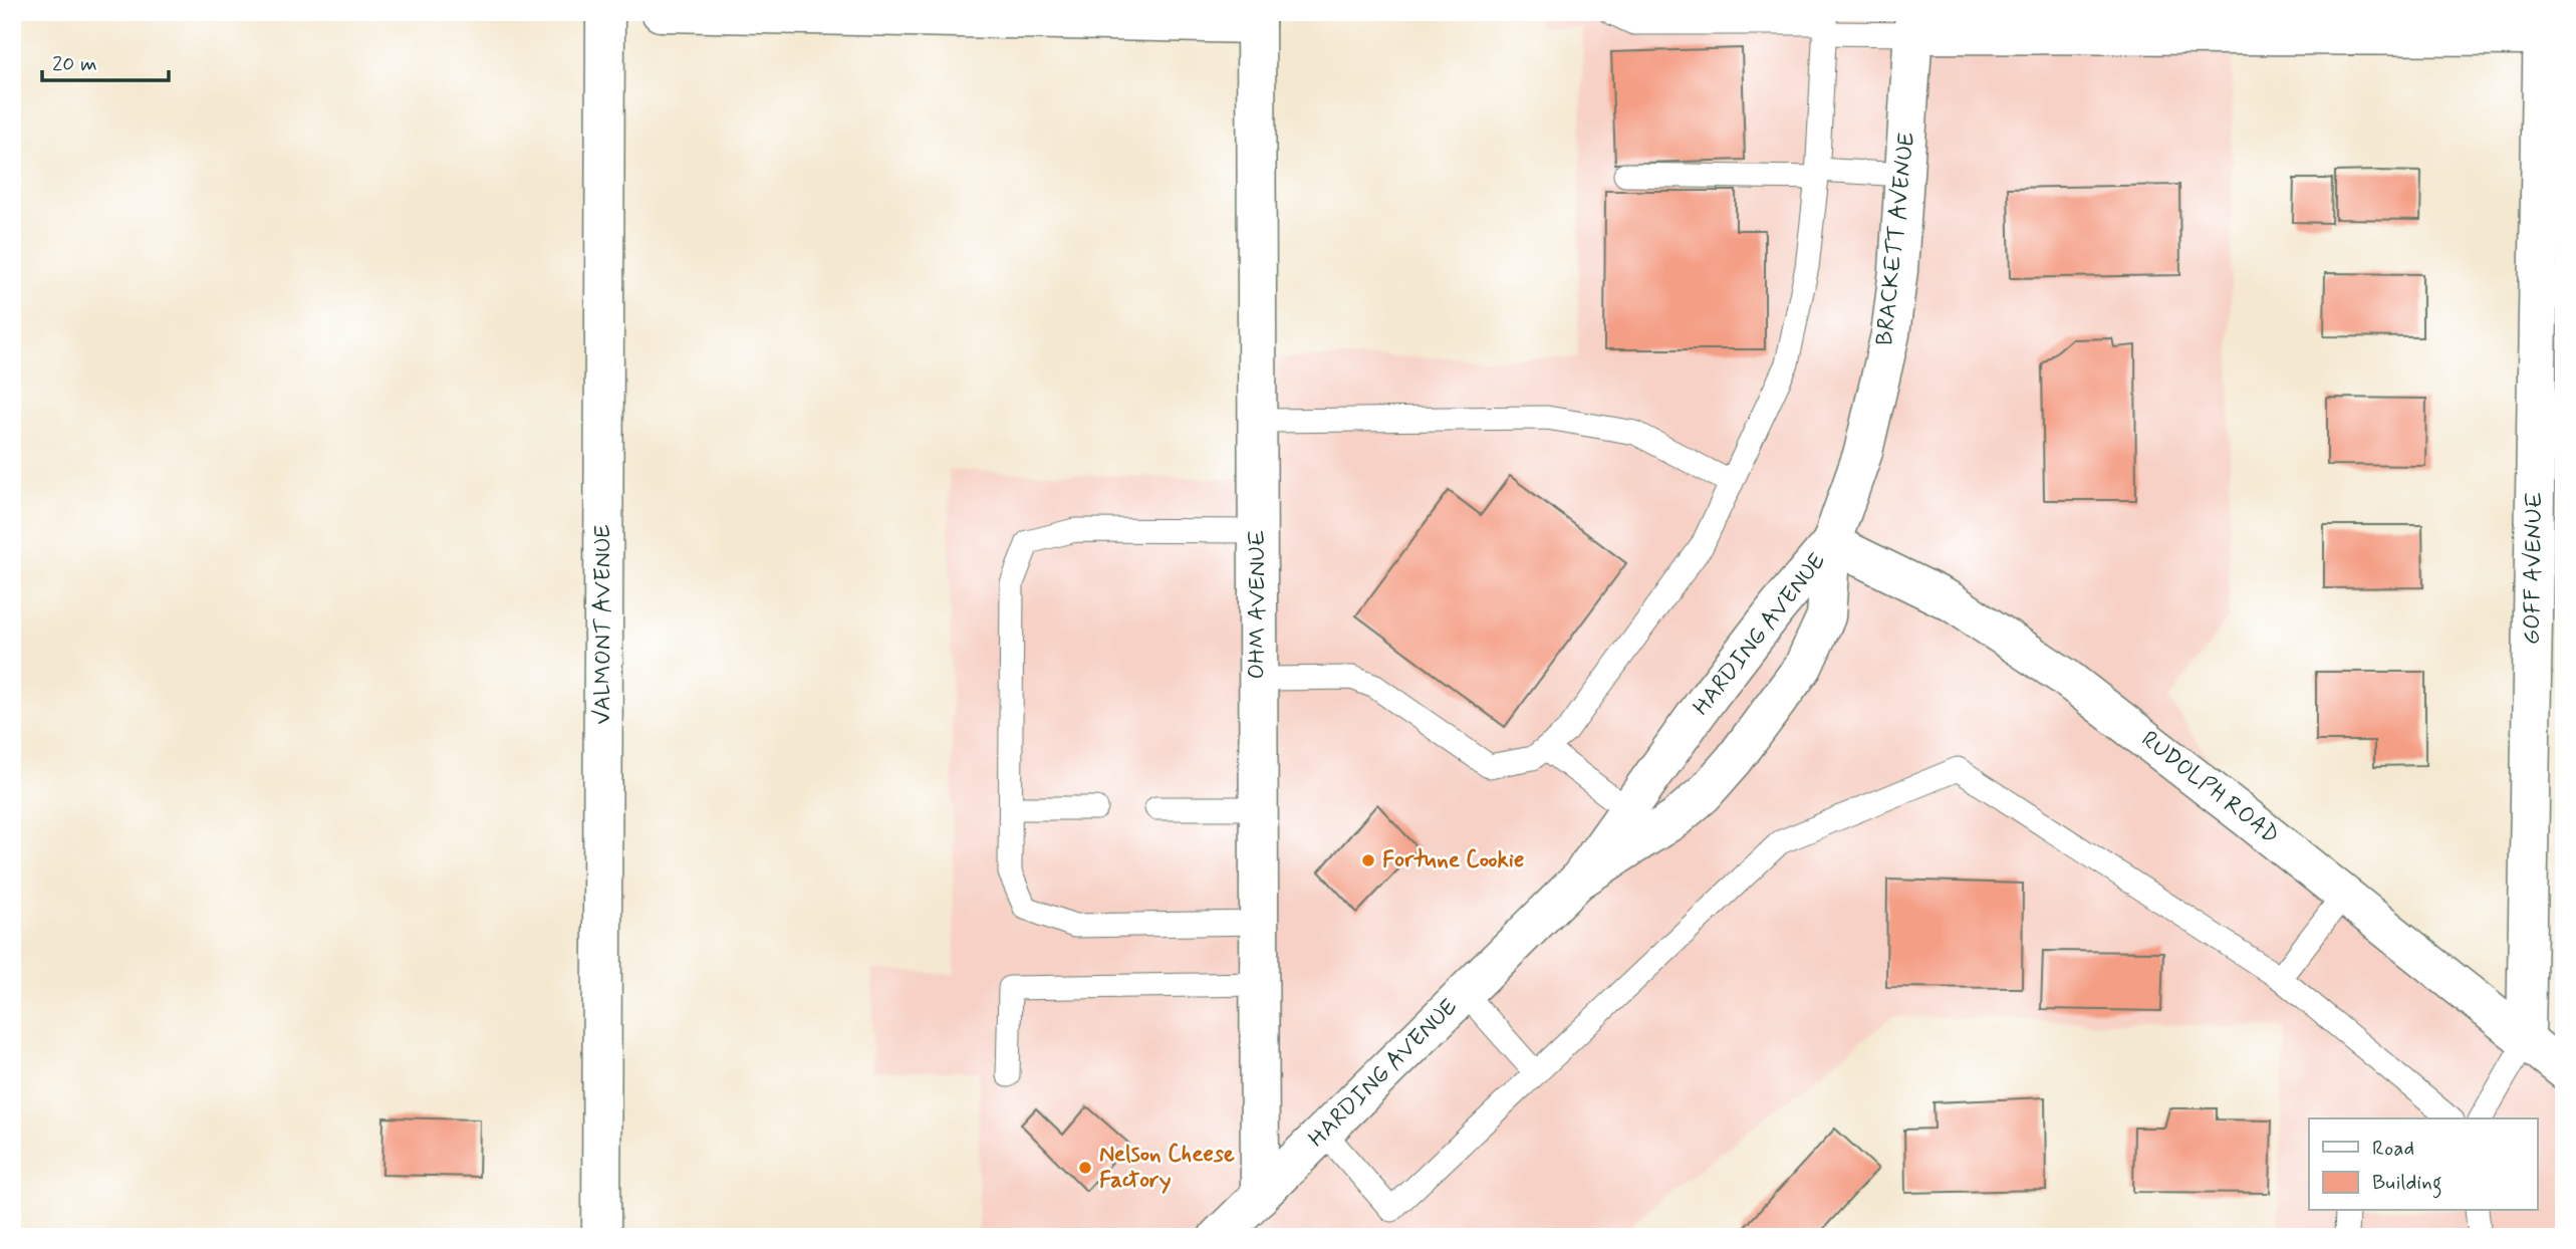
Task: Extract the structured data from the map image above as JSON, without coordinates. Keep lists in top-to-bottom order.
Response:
{
  "streets": {
    "street": [
      "BRACKETT AVENUE",
      "GOFF AVENUE",
      "OHM AVENUE",
      "VALMONT AVENUE",
      "HARDING AVENUE",
      "RUDOLPH ROAD"
    ]
  },
  "crossings": [
    ["BRACKETT AVENUE", "HARDING AVENUE"],
    ["BRACKETT AVENUE", "RUDOLPH ROAD"],
    ["GOFF AVENUE", "RUDOLPH ROAD"],
    ["OHM AVENUE", "HARDING AVENUE"],
    ["HARDING AVENUE", "RUDOLPH ROAD"]
  ],
  "places": ["Fortune Cookie", "Nelson Cheese Factory"],
  "legend": ["Road", "Building"],
  "scale_bar": "20 m"
}
